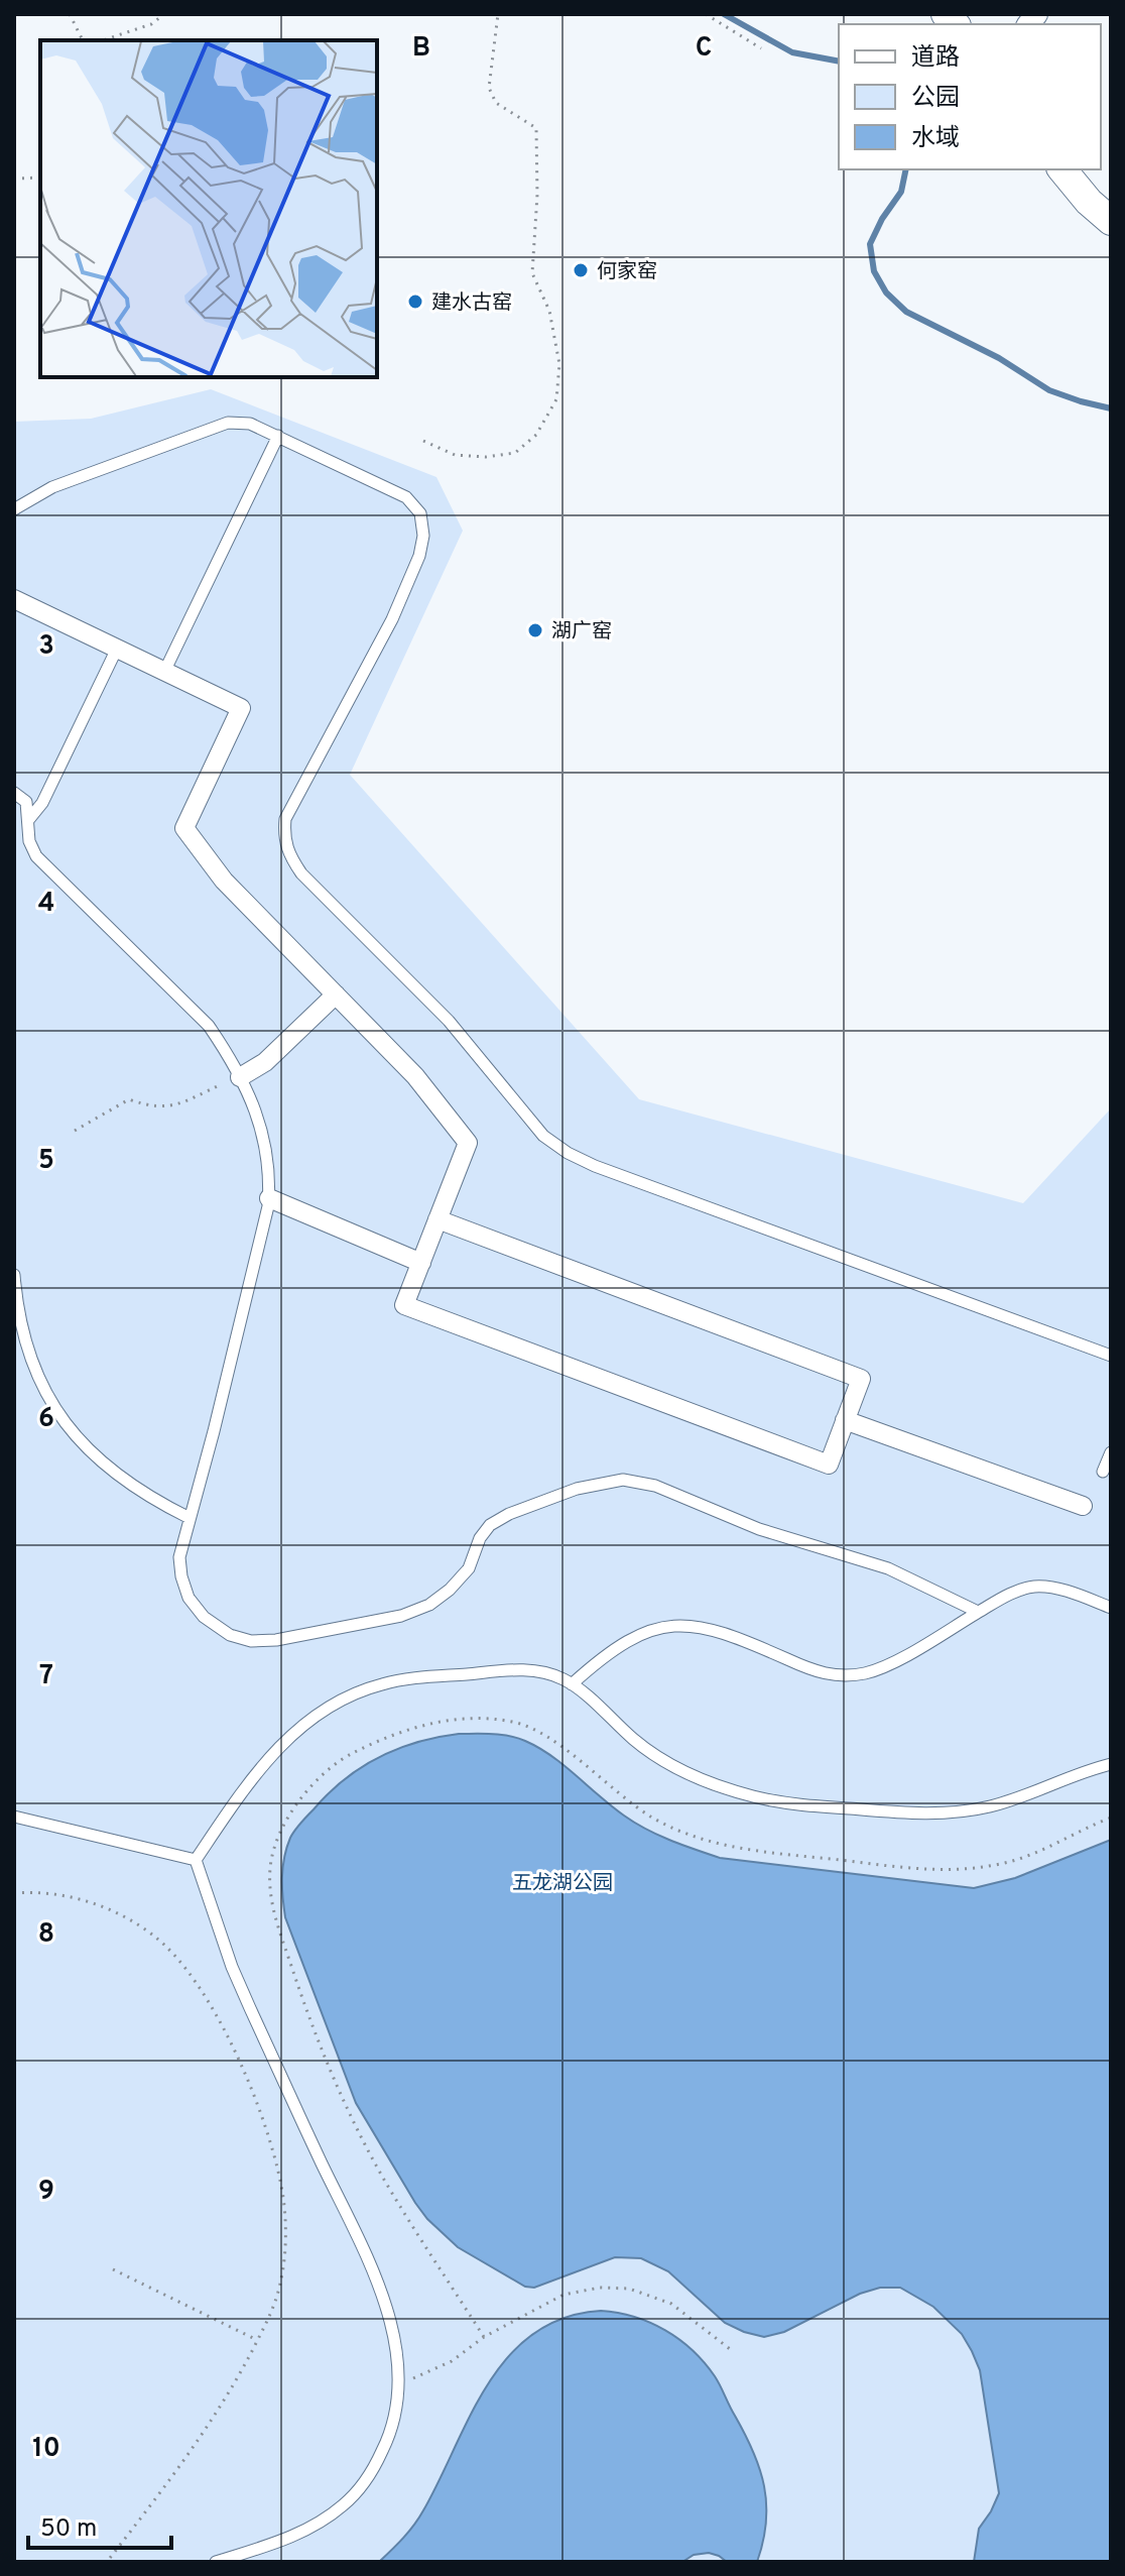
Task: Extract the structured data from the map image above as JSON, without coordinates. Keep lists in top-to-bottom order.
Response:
{
  "parks": ["五龙湖公园"],
  "places": ["何家窑", "建水古窑", "湖广窑"],
  "legend": ["道路", "公园", "水域"],
  "scale_bar": "50 m",
  "grid": {
    "columns": ["B", "C"],
    "rows": [
      "3",
      "4",
      "5",
      "6",
      "7",
      "8",
      "9",
      "10"
    ]
  }
}
